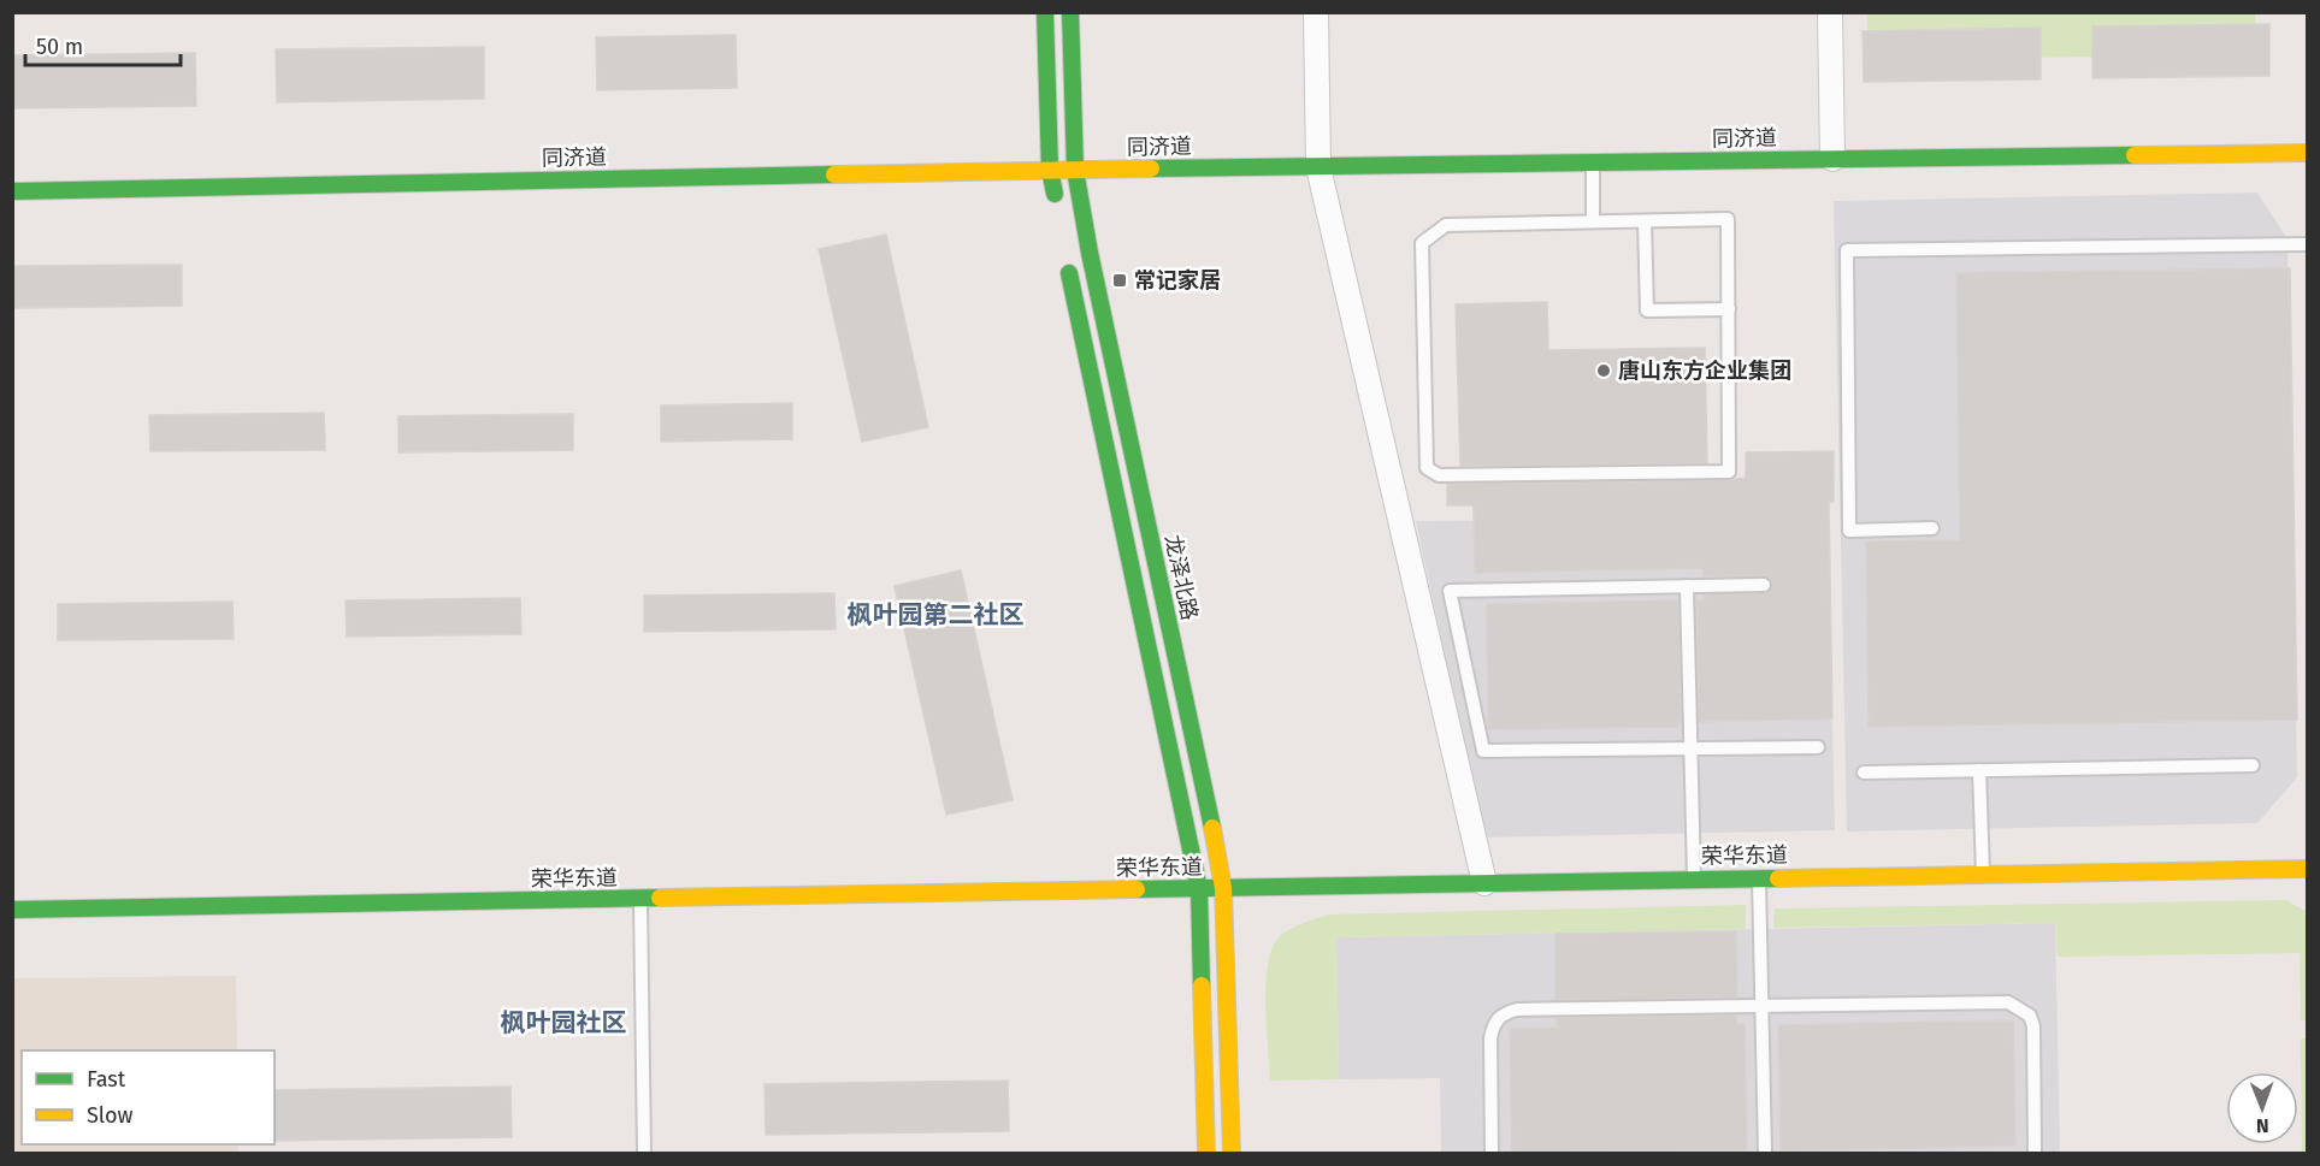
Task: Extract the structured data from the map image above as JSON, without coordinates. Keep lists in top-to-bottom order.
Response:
{
  "streets": {
    "street": ["同济道", "龙泽北路", "荣华东道"]
  },
  "crossings": [
    ["同济道", "龙泽北路"],
    ["龙泽北路", "荣华东道"]
  ],
  "districts": ["枫叶园第二社区", "枫叶园社区"],
  "places": {
    "transit": ["常记家居"],
    "other": ["唐山东方企业集团"]
  },
  "legend": ["Fast", "Slow"],
  "scale_bar": "50 m",
  "north": "bottom"
}
